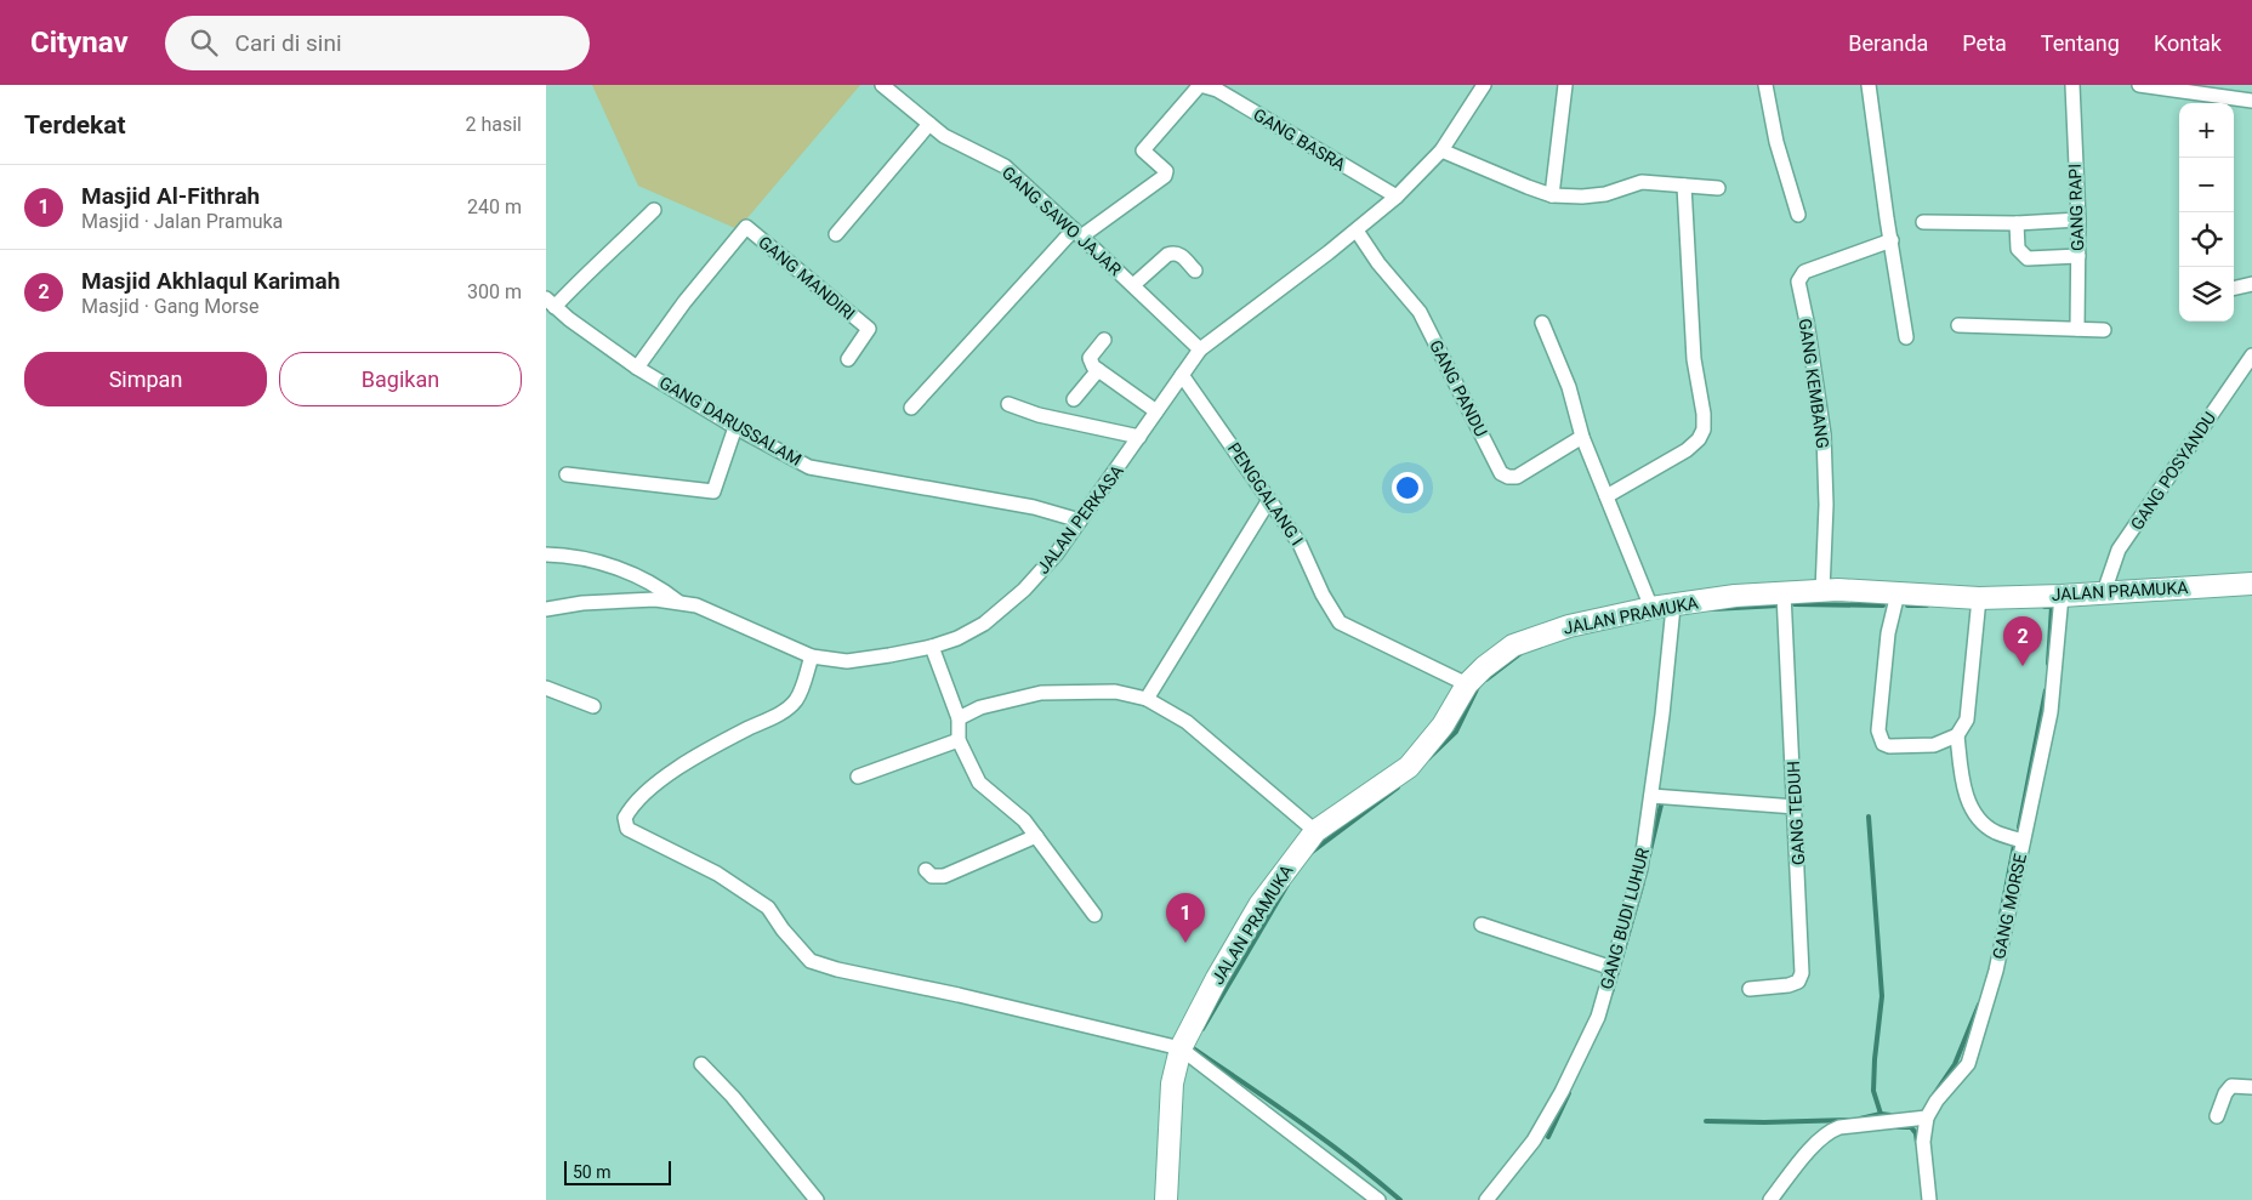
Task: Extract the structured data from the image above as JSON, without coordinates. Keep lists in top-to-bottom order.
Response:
{
  "streets": {
    "main road": ["JALAN PRAMUKA"],
    "street": [
      "GANG BASRA",
      "GANG RAPI",
      "GANG SAWO JAJAR",
      "GANG MANDIRI",
      "GANG KEMBANG",
      "GANG PANDU",
      "GANG DARUSSALAM",
      "GANG POSYANDU",
      "PENGGALANG I",
      "JALAN PERKASA",
      "GANG TEDUH",
      "GANG MORSE",
      "GANG BUDI LUHUR"
    ]
  },
  "crossings": [
    ["GANG BASRA", "JALAN PERKASA"],
    ["GANG SAWO JAJAR", "JALAN PERKASA"],
    ["GANG MANDIRI", "GANG DARUSSALAM"],
    ["GANG KEMBANG", "JALAN PRAMUKA"],
    ["GANG PANDU", "JALAN PERKASA"],
    ["GANG DARUSSALAM", "JALAN PERKASA"],
    ["GANG POSYANDU", "JALAN PRAMUKA"],
    ["PENGGALANG I", "JALAN PERKASA"],
    ["PENGGALANG I", "JALAN PRAMUKA"],
    ["JALAN PRAMUKA", "GANG TEDUH"],
    ["JALAN PRAMUKA", "GANG MORSE"],
    ["JALAN PRAMUKA", "GANG BUDI LUHUR"]
  ],
  "scale_bar": "50 m",
  "page": {
    "header": "Citynav",
    "search": "Cari di sini",
    "nav": [
      "Beranda",
      "Peta",
      "Tentang",
      "Kontak"
    ],
    "heading": ["Terdekat", "2 hasil"],
    "map_buttons": ["+", "−"],
    "list": [
      {
        "mark": "1",
        "name": "Masjid Al-Fithrah",
        "note": "Masjid · Jalan Pramuka",
        "value": "240 m"
      },
      {
        "mark": "2",
        "name": "Masjid Akhlaqul Karimah",
        "note": "Masjid · Gang Morse",
        "value": "300 m"
      }
    ],
    "buttons": ["Simpan", "Bagikan"],
    "pins": ["2", "1"],
    "scale": "50 m"
  }
}
